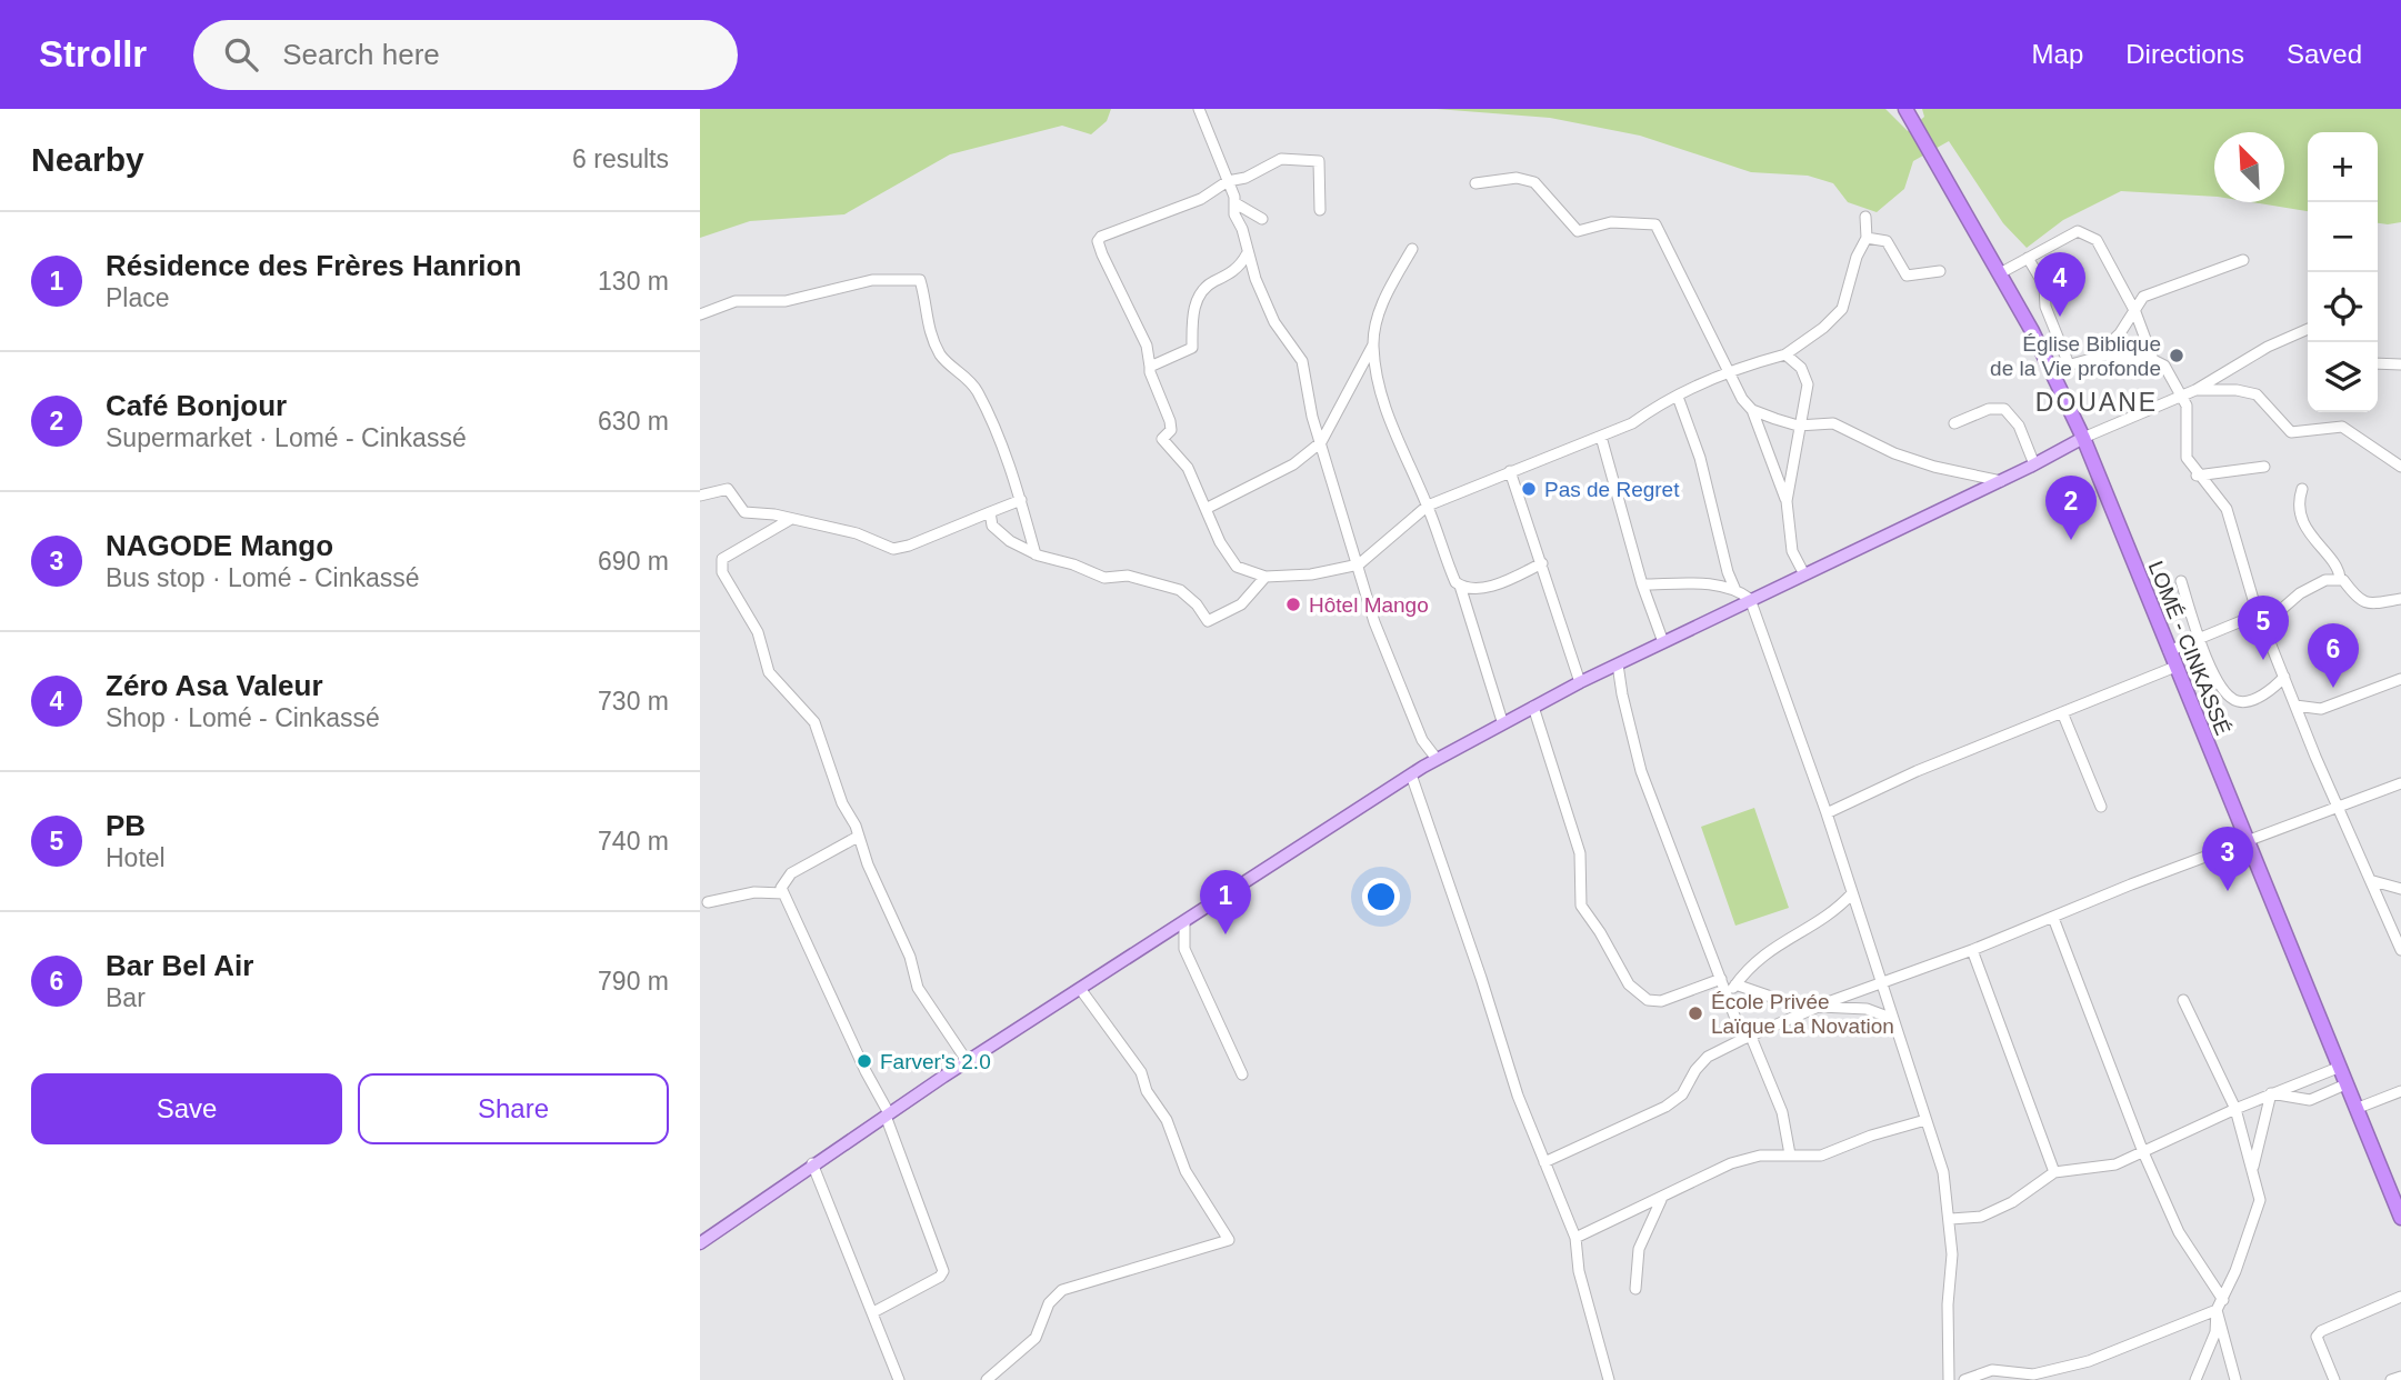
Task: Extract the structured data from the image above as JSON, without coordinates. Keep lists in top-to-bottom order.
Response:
{
  "streets": {
    "highway": ["LOMÉ - CINKASSÉ"]
  },
  "districts": ["DOUANE"],
  "places": [
    "Église Biblique de la Vie profonde",
    "Pas de Regret",
    "Hôtel Mango",
    "École Privée Laïque La Novation",
    "Farver's 2.0"
  ],
  "north": "top left",
  "page": {
    "header": "Strollr",
    "search": "Search here",
    "nav": ["Map", "Directions", "Saved"],
    "heading": ["Nearby", "6 results"],
    "map_buttons": ["+", "−"],
    "list": [
      {
        "mark": "1",
        "name": "Résidence des Frères Hanrion",
        "note": "Place",
        "value": "130 m"
      },
      {
        "mark": "2",
        "name": "Café Bonjour",
        "note": "Supermarket · Lomé - Cinkassé",
        "value": "630 m"
      },
      {
        "mark": "3",
        "name": "NAGODE Mango",
        "note": "Bus stop · Lomé - Cinkassé",
        "value": "690 m"
      },
      {
        "mark": "4",
        "name": "Zéro Asa Valeur",
        "note": "Shop · Lomé - Cinkassé",
        "value": "730 m"
      },
      {
        "mark": "5",
        "name": "PB",
        "note": "Hotel",
        "value": "740 m"
      },
      {
        "mark": "6",
        "name": "Bar Bel Air",
        "note": "Bar",
        "value": "790 m"
      }
    ],
    "pins": [
      "4",
      "2",
      "5",
      "6",
      "3",
      "1"
    ],
    "buttons": ["Save", "Share"]
  }
}
